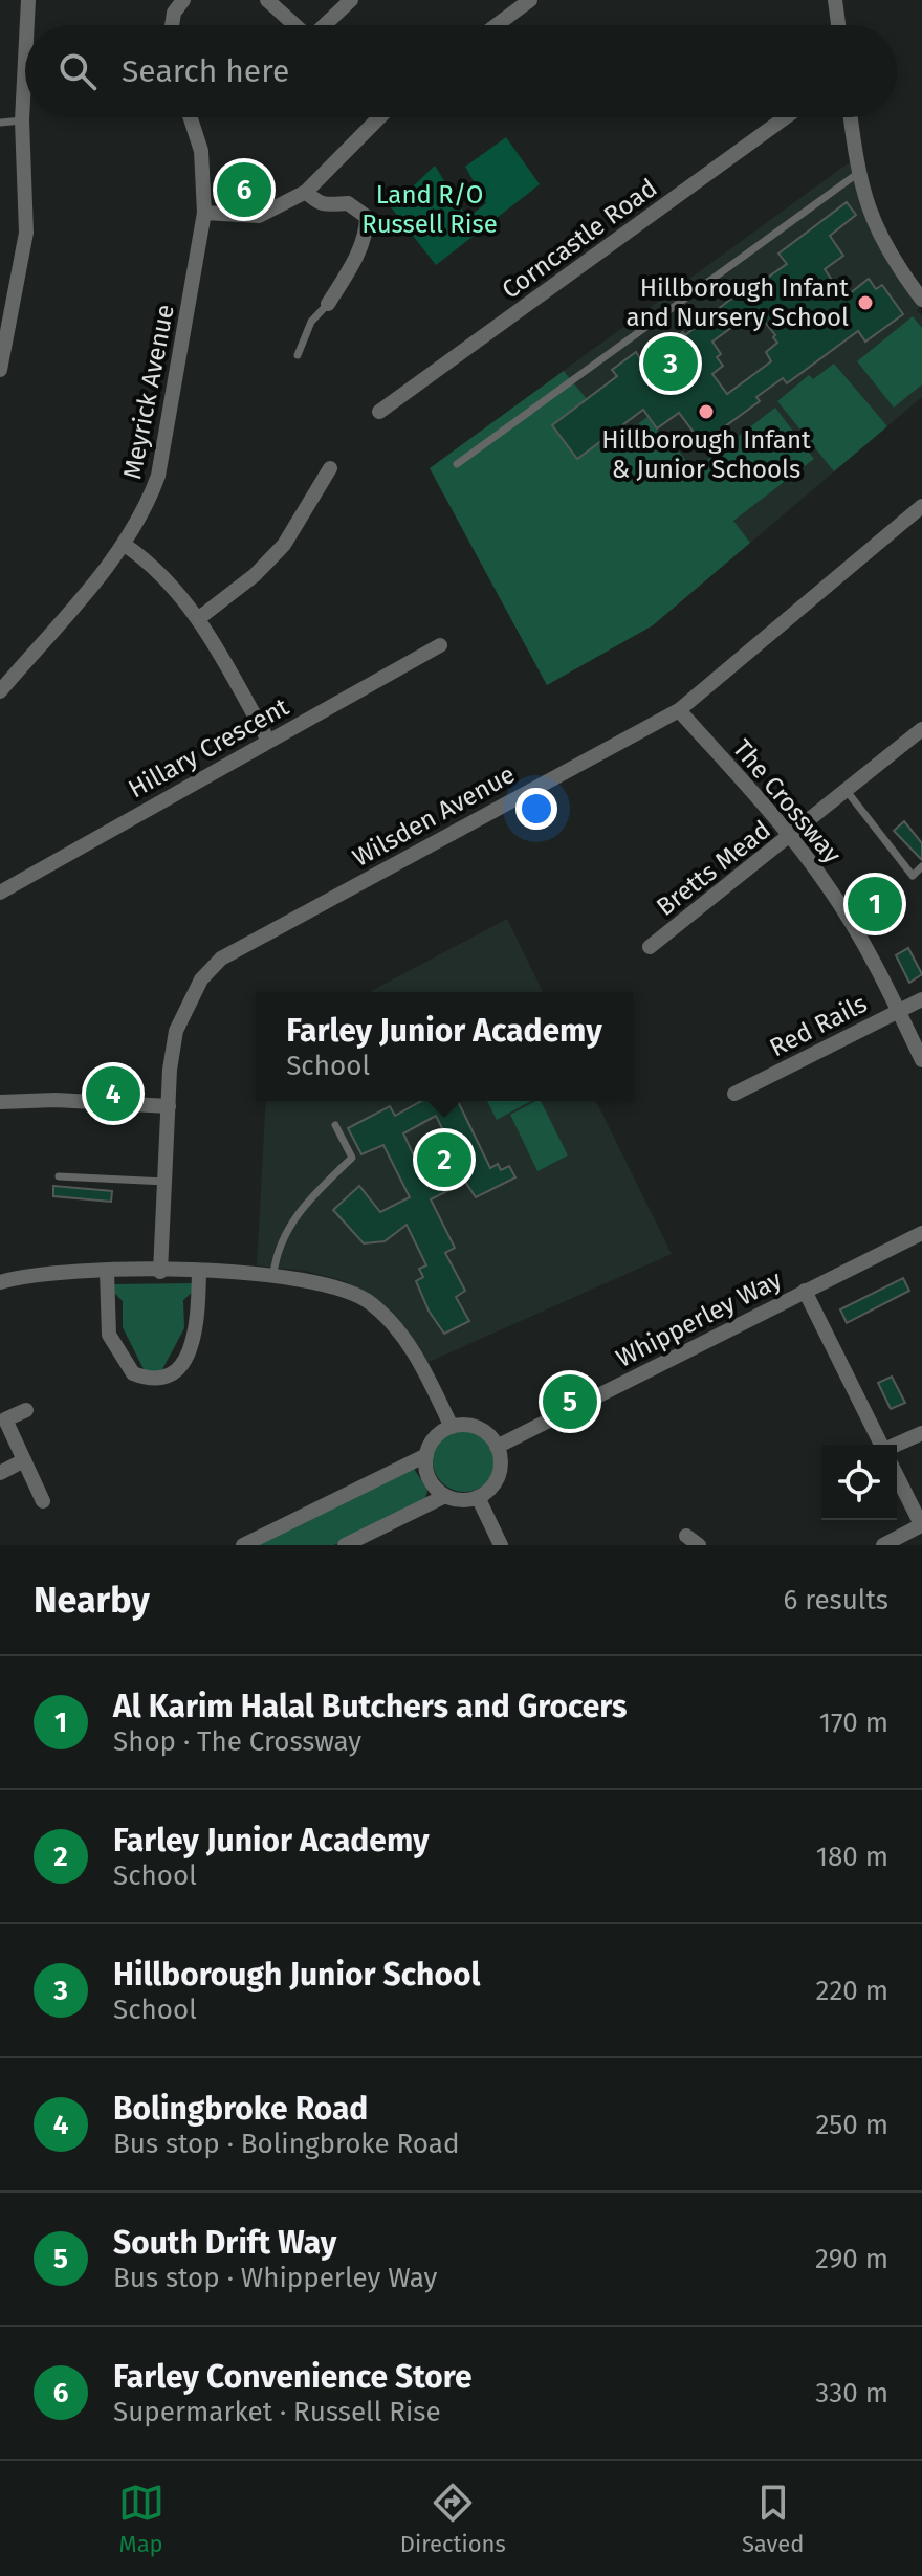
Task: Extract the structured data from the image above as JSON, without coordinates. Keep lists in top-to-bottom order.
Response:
{
  "streets": {
    "street": [
      "Corncastle Road",
      "Meyrick Avenue",
      "Hillary Crescent",
      "The Crossway",
      "Wilsden Avenue",
      "Bretts Mead",
      "Red Rails",
      "Whipperley Way"
    ]
  },
  "crossings": [
    ["The Crossway", "Wilsden Avenue"],
    ["The Crossway", "Bretts Mead"],
    ["The Crossway", "Red Rails"]
  ],
  "parks": ["Land R/O Russell Rise"],
  "places": ["Hillborough Infant and Nursery School", "Hillborough Infant & Junior Schools"],
  "page": {
    "search": "Search here",
    "pins": [
      "6",
      "3",
      "1",
      "4",
      "2",
      "5"
    ],
    "popup": ["Farley Junior Academy", "School"],
    "heading": ["Nearby", "6 results"],
    "list": [
      {
        "mark": "1",
        "name": "Al Karim Halal Butchers and Grocers",
        "note": "Shop · The Crossway",
        "value": "170 m"
      },
      {
        "mark": "2",
        "name": "Farley Junior Academy",
        "note": "School",
        "value": "180 m"
      },
      {
        "mark": "3",
        "name": "Hillborough Junior School",
        "note": "School",
        "value": "220 m"
      },
      {
        "mark": "4",
        "name": "Bolingbroke Road",
        "note": "Bus stop · Bolingbroke Road",
        "value": "250 m"
      },
      {
        "mark": "5",
        "name": "South Drift Way",
        "note": "Bus stop · Whipperley Way",
        "value": "290 m"
      },
      {
        "mark": "6",
        "name": "Farley Convenience Store",
        "note": "Supermarket · Russell Rise",
        "value": "330 m"
      }
    ],
    "nav": ["Map", "Directions", "Saved"]
  }
}
